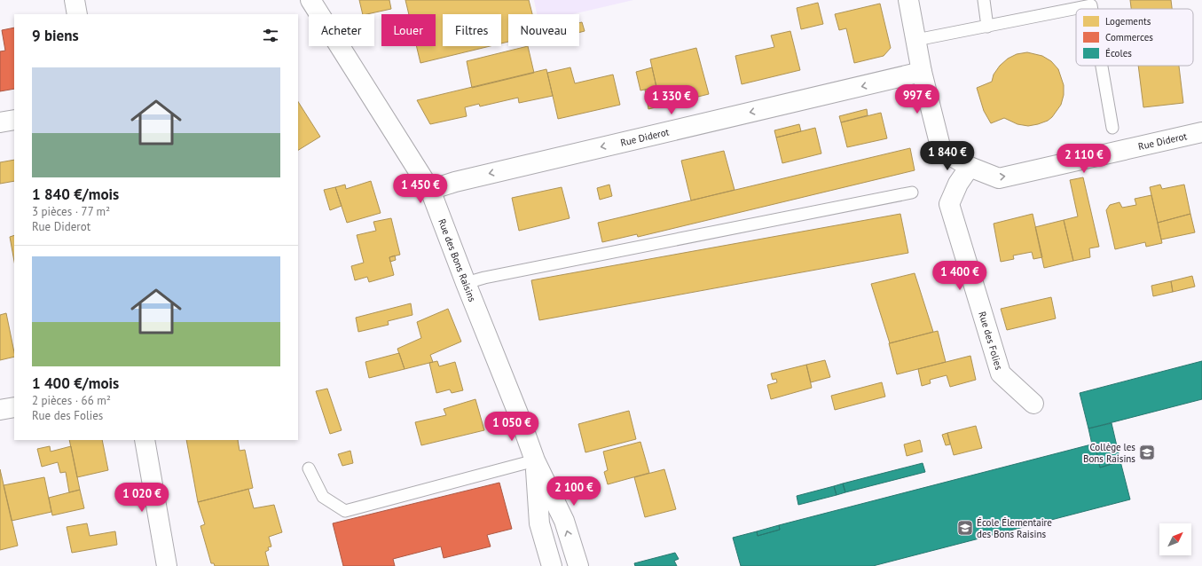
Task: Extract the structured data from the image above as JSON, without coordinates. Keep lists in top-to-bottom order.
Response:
{
  "streets": {
    "street": ["Rue Diderot", "Rue des Bons Raisins", "Rue des Folies"]
  },
  "crossings": [
    ["Rue Diderot", "Rue des Bons Raisins"],
    ["Rue Diderot", "Rue des Folies"]
  ],
  "places": {
    "school or university": ["Collège les Bons Raisins", "École Élementaire des Bons Raisins"]
  },
  "legend": ["Logements", "Commerces", "Écoles"],
  "north": "top right",
  "page": {
    "chip": [
      "Acheter",
      "Louer",
      "Filtres",
      "Nouveau"
    ],
    "heading": "9 biens",
    "list": [
      {
        "name": "1 840 €/mois",
        "note": "3 pièces · 77 m² · Rue Diderot"
      },
      {
        "name": "1 400 €/mois",
        "note": "2 pièces · 66 m² · Rue des Folies"
      }
    ],
    "price": [
      "997 €",
      "1 330 €",
      "1 840 €",
      "2 110 €",
      "1 450 €",
      "1 400 €",
      "1 050 €",
      "2 100 €",
      "1 020 €"
    ]
  }
}
